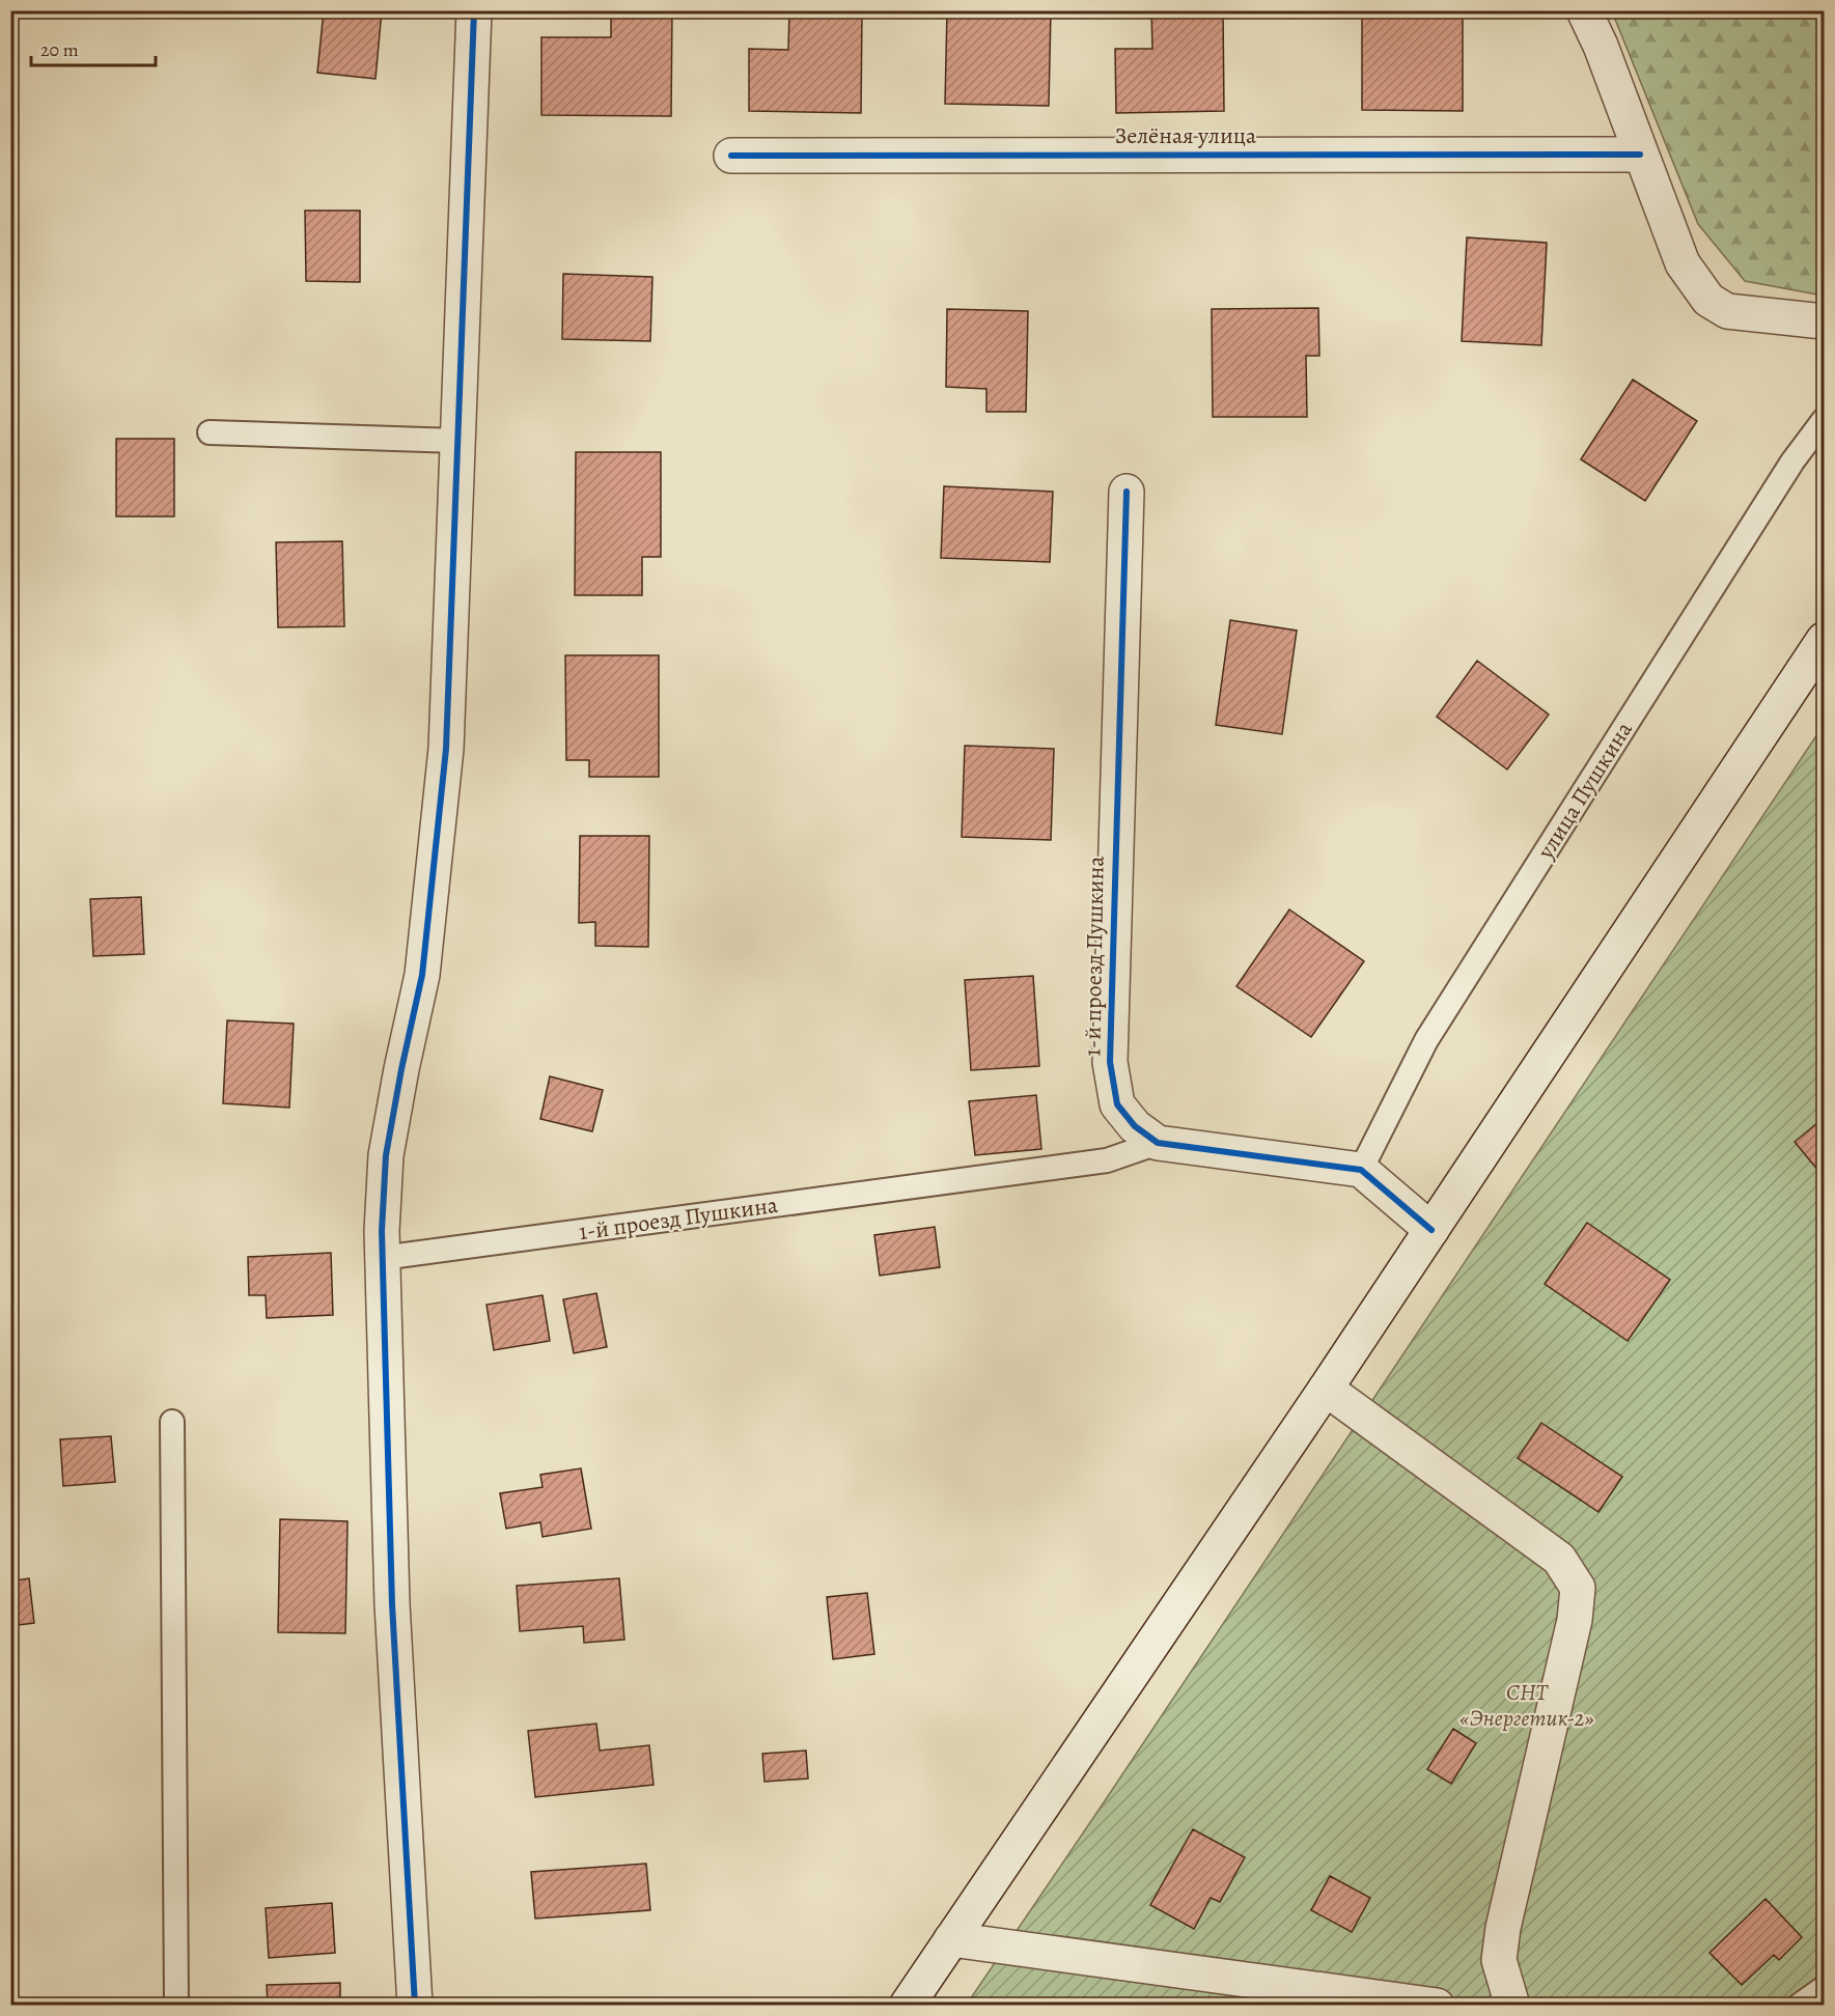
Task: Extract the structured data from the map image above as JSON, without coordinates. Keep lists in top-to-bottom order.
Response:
{
  "streets": {
    "street": ["Зелёная улица", "1-й проезд Пушкина"],
    "lane": ["улица Пушкина"]
  },
  "crossings": [
    ["улица Пушкина", "1-й проезд Пушкина"]
  ],
  "parks": ["СНТ «Энергетик-2»"],
  "scale_bar": "20 m"
}
